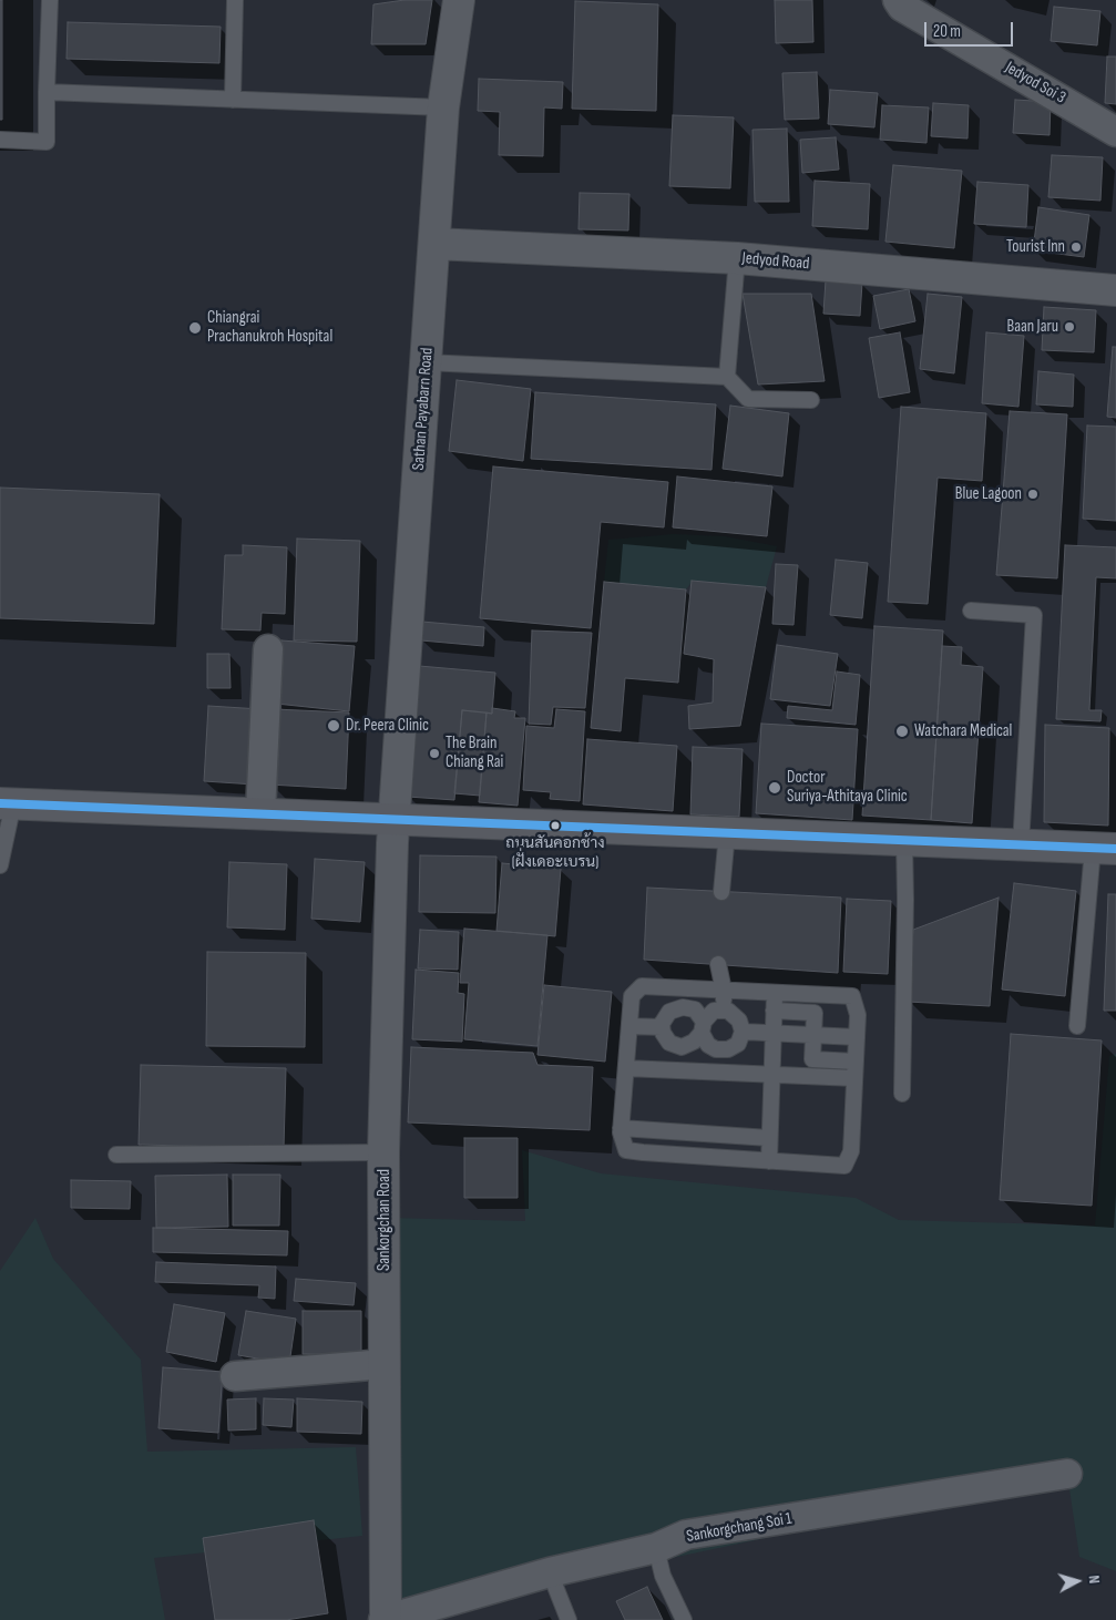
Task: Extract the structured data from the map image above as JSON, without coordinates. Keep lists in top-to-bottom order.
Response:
{
  "streets": {
    "street": [
      "Jedyod Soi 3",
      "Jedyod Road",
      "Sathan Payabarn Road",
      "Sankorgchan Road",
      "Sankorgchang Soi 1"
    ]
  },
  "crossings": [
    ["Jedyod Road", "Sathan Payabarn Road"],
    ["Sathan Payabarn Road", "Sankorgchan Road"],
    ["Sankorgchan Road", "Sankorgchang Soi 1"]
  ],
  "places": [
    "Tourist Inn",
    "Baan Jaru",
    "Chiangrai Prachanukroh Hospital",
    "Blue Lagoon",
    "Dr. Peera Clinic",
    "Watchara Medical",
    "The Brain Chiang Rai",
    "Doctor Suriya-Athitaya Clinic",
    "ถนนสันคอกช้าง (ฝั่งเดอะเบรน)"
  ],
  "scale_bar": "20 m",
  "north": "right"
}
